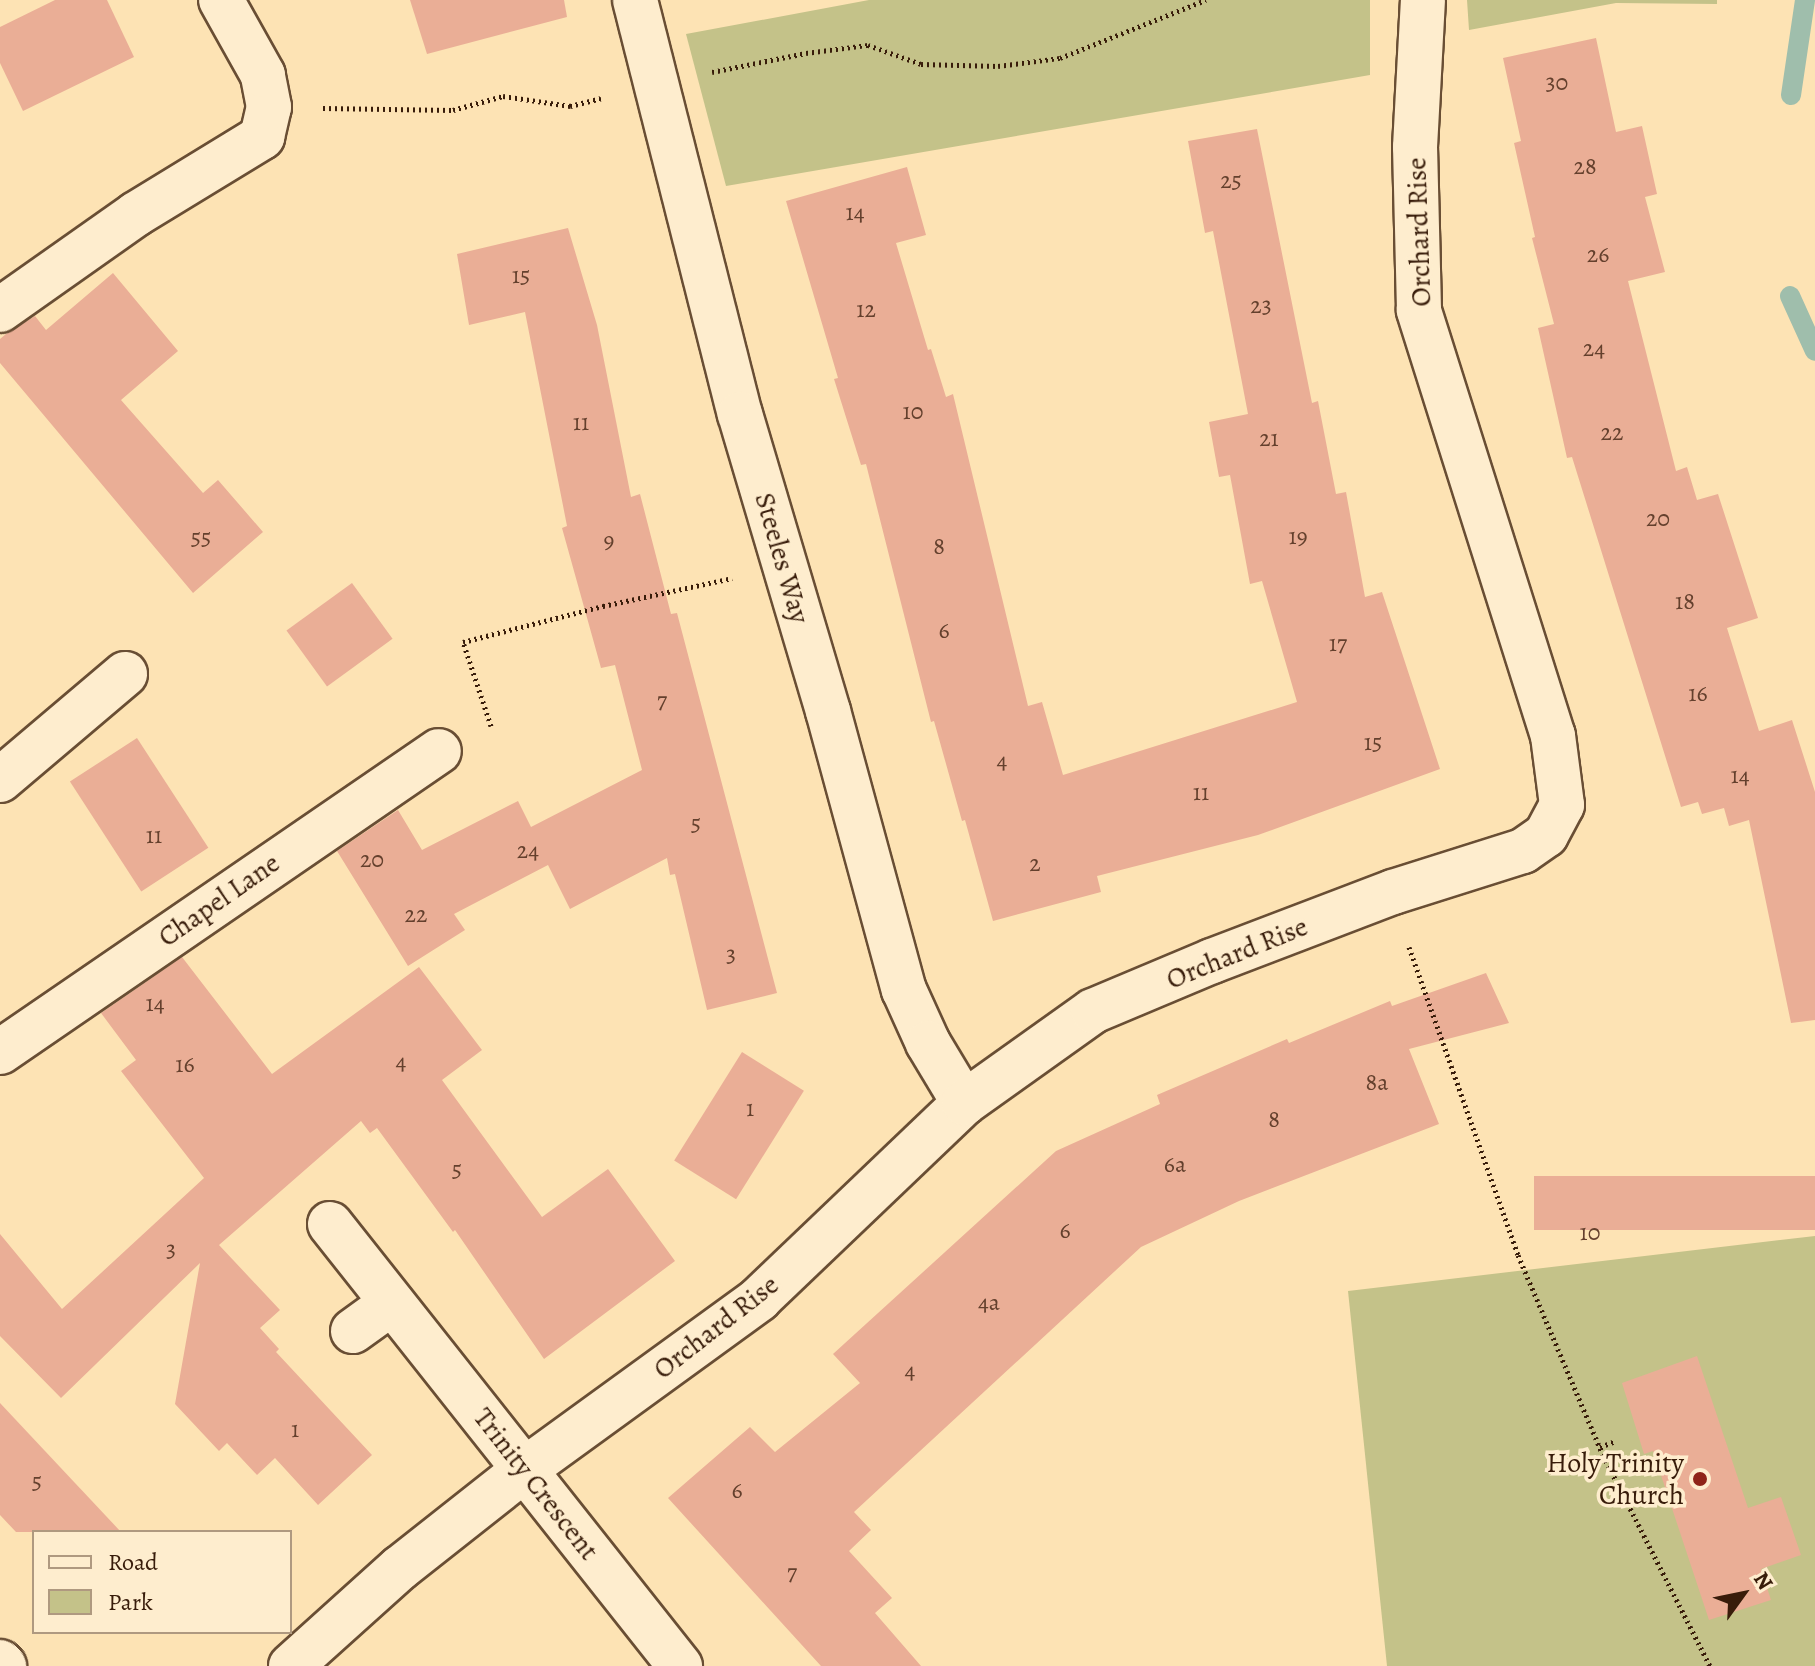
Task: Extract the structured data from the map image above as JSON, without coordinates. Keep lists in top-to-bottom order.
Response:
{
  "streets": {
    "street": [
      "Orchard Rise",
      "Steeles Way",
      "Chapel Lane",
      "Trinity Crescent"
    ]
  },
  "crossings": [
    ["Orchard Rise", "Steeles Way"],
    ["Orchard Rise", "Trinity Crescent"]
  ],
  "places": ["Holy Trinity Church"],
  "house_numbers": [
    "30",
    "28",
    "25",
    "14",
    "26",
    "15",
    "23",
    "12",
    "24",
    "10",
    "11",
    "22",
    "21",
    "20",
    "19",
    "55",
    "9",
    "8",
    "18",
    "6",
    "17",
    "16",
    "7",
    "15",
    "4",
    "14",
    "11",
    "5",
    "11",
    "24",
    "20",
    "2",
    "22",
    "3",
    "14",
    "4",
    "16",
    "8a",
    "1",
    "8",
    "6a",
    "5",
    "6",
    "10",
    "3",
    "4a",
    "4",
    "1",
    "5",
    "6",
    "7"
  ],
  "legend": ["Road", "Park"],
  "north": "top right"
}
